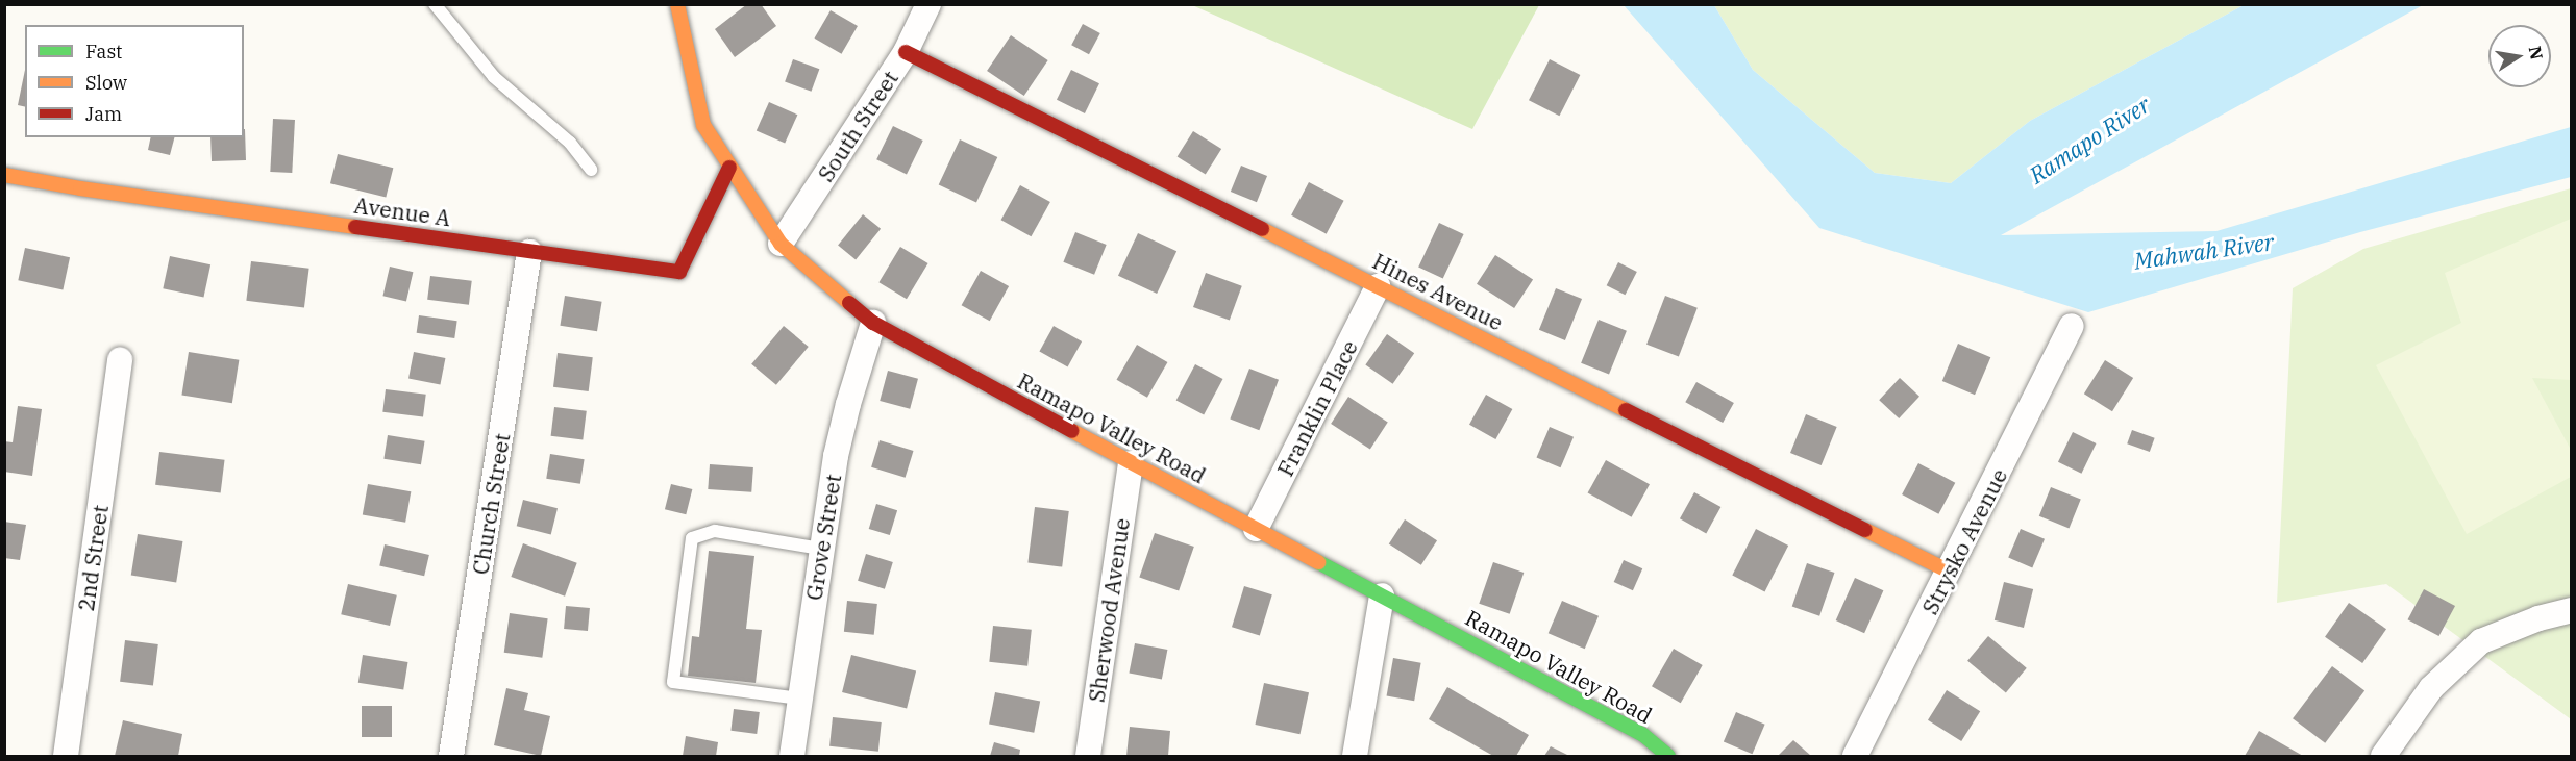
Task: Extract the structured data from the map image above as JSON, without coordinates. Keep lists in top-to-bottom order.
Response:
{
  "streets": {
    "street": [
      "South Street",
      "Avenue A",
      "Hines Avenue",
      "Franklin Place",
      "Ramapo Valley Road",
      "Church Street",
      "Grove Street",
      "Strysko Avenue",
      "2nd Street",
      "Sherwood Avenue"
    ]
  },
  "crossings": [
    ["South Street", "Hines Avenue"],
    ["South Street", "Ramapo Valley Road"],
    ["Avenue A", "Ramapo Valley Road"],
    ["Avenue A", "Church Street"],
    ["Hines Avenue", "Franklin Place"],
    ["Hines Avenue", "Strysko Avenue"],
    ["Franklin Place", "Ramapo Valley Road"],
    ["Ramapo Valley Road", "Grove Street"],
    ["Ramapo Valley Road", "Sherwood Avenue"]
  ],
  "water": ["Ramapo River", "Mahwah River"],
  "legend": ["Fast", "Slow", "Jam"],
  "north": "right"
}
